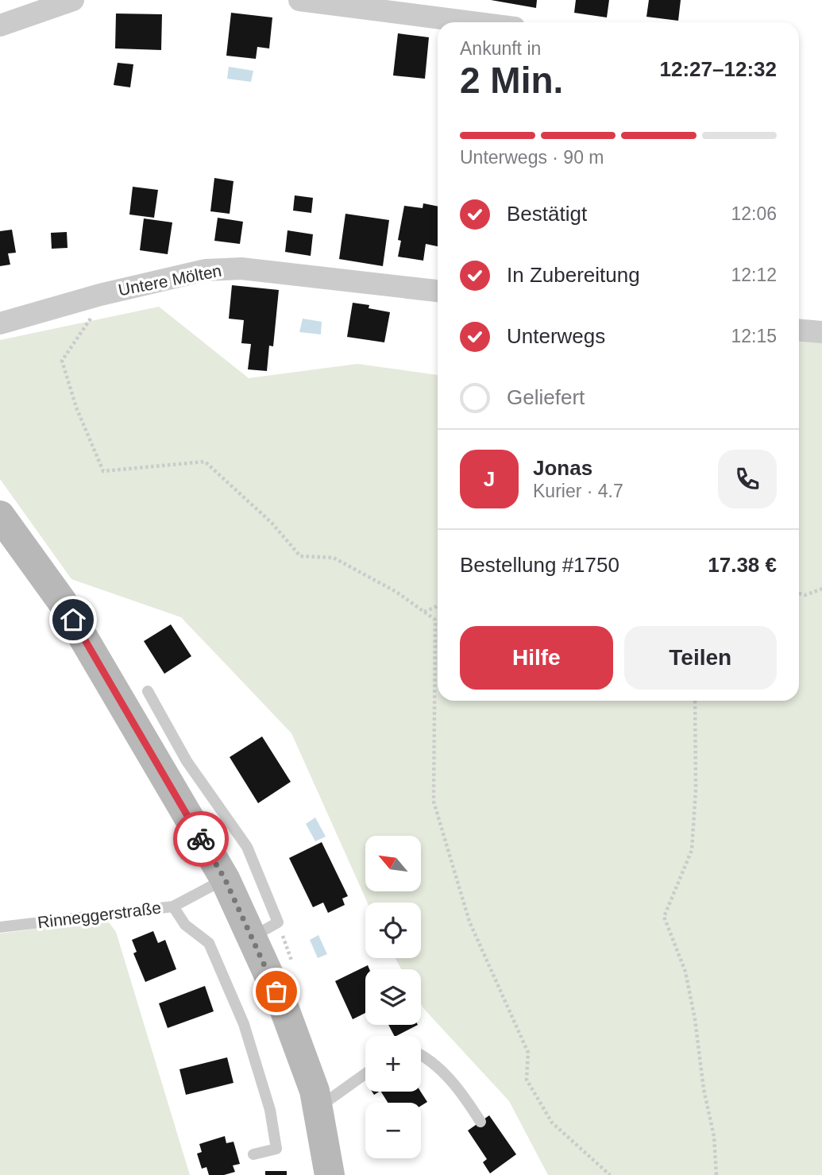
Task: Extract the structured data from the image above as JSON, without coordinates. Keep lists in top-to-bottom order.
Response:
{
  "streets": {
    "street": ["Untere Mölten"],
    "lane": ["Rinneggerstraße"]
  },
  "north": "top left",
  "page": {
    "heading": ["2 Min.", "Ankunft in", "12:27–12:32"],
    "panel": [
      "Jonas",
      "Kurier · 4.7",
      "Bestellung #1750",
      "17.38 €"
    ],
    "bar": "Unterwegs · 90 m",
    "list": [
      ["Bestätigt", "12:06"],
      ["In Zubereitung", "12:12"],
      ["Unterwegs", "12:15"],
      "Geliefert"
    ],
    "round": "J",
    "buttons": ["Hilfe", "Teilen"],
    "map_buttons": ["+", "−"]
  }
}
